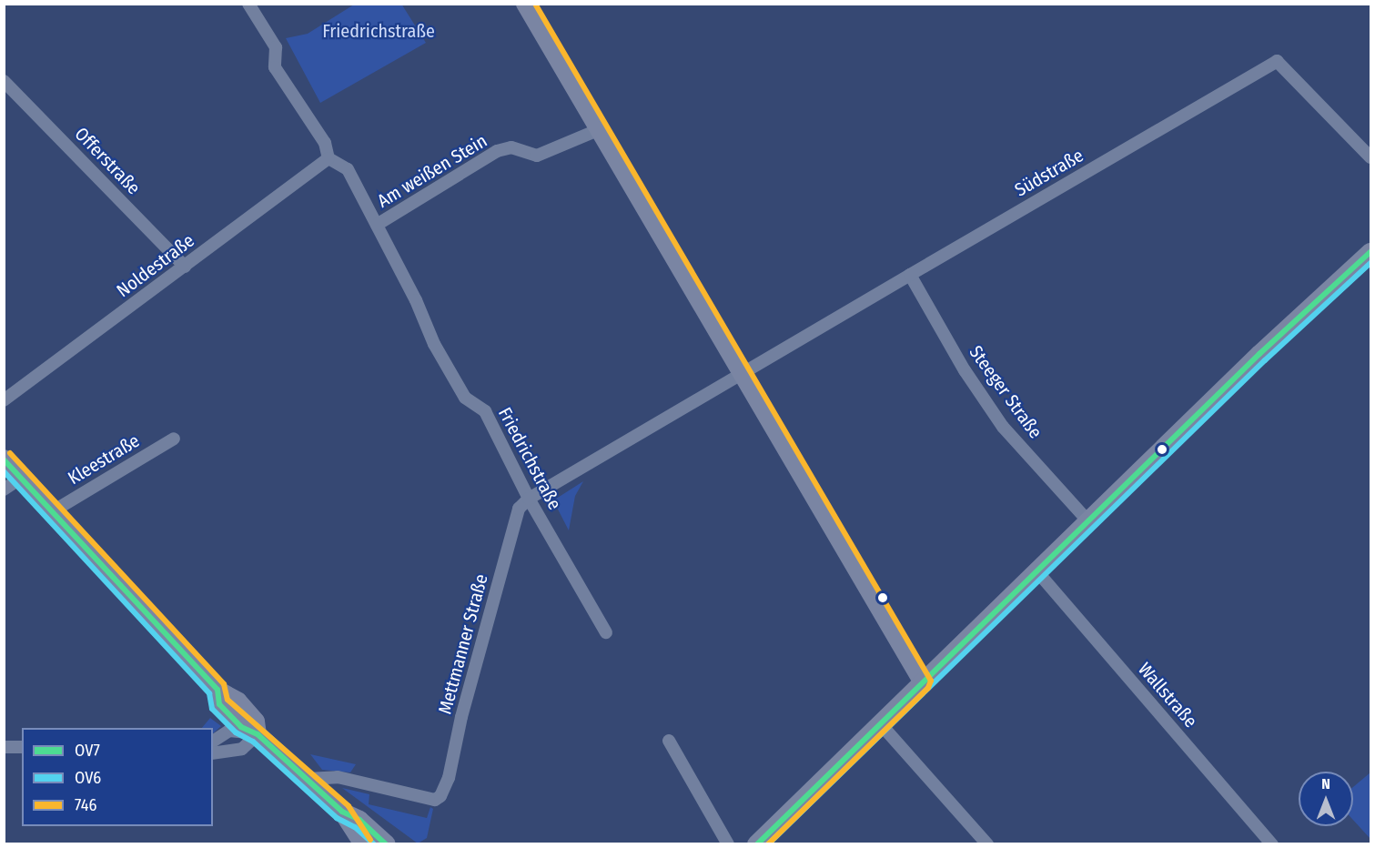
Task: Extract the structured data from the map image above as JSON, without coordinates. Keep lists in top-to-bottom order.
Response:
{
  "streets": {
    "street": [
      "Offerstraße",
      "Am weißen Stein",
      "Südstraße",
      "Noldestraße",
      "Steeger Straße",
      "Friedrichstraße",
      "Kleestraße",
      "Mettmanner Straße",
      "Wallstraße"
    ]
  },
  "crossings": [
    ["Offerstraße", "Noldestraße"],
    ["Am weißen Stein", "Friedrichstraße"],
    ["Südstraße", "Steeger Straße"],
    ["Südstraße", "Friedrichstraße"],
    ["Südstraße", "Mettmanner Straße"],
    ["Noldestraße", "Friedrichstraße"],
    ["Friedrichstraße", "Mettmanner Straße"]
  ],
  "parks": ["Friedrichstraße"],
  "lines": ["transit line 746", "transit line OV7", "transit line OV6"],
  "legend": ["OV7", "OV6", "746"],
  "north": "top"
}
